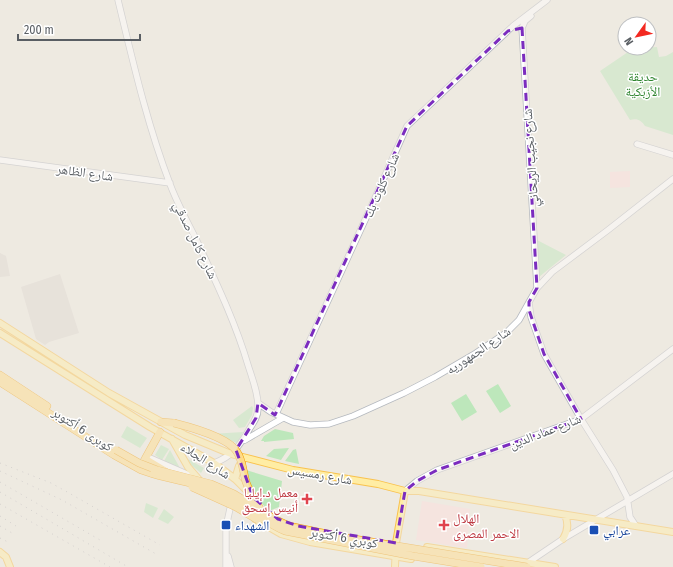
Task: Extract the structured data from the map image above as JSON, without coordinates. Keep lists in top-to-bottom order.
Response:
{
  "streets": {
    "highway": ["كوبرى 6 أكتوبر", "كوبري 6 أكتوبر"],
    "main road": ["شارع الجلاء", "شارع رمسيس"],
    "street": [
      "شارع نجيب الريحاني",
      "شارع الظاهر",
      "شارع كلوت بك",
      "شارع كامل صدقي",
      "شارع الجمهوريه",
      "شارع عماد الدين"
    ]
  },
  "crossings": [
    ["شارع نجيب الريحاني", "شارع الجمهوريه"],
    ["شارع الظاهر", "شارع كامل صدقي"],
    ["شارع كلوت بك", "شارع الجمهوريه"],
    ["شارع كامل صدقي", "شارع الجمهوريه"],
    ["شارع كامل صدقي", "شارع الجلاء"],
    ["شارع كامل صدقي", "شارع رمسيس"],
    ["كوبرى 6 أكتوبر", "كوبري 6 أكتوبر"],
    ["شارع عماد الدين", "شارع رمسيس"],
    ["شارع الجلاء", "كوبري 6 أكتوبر"]
  ],
  "parks": ["حديقة الأزبكية"],
  "places": {
    "health": ["معمل د.إيليا أنيس إسحق", "الهلال الاحمر المصرى"],
    "transit": ["الشهداء", "عرابي"]
  },
  "scale_bar": "200 m",
  "north": "bottom left"
}
